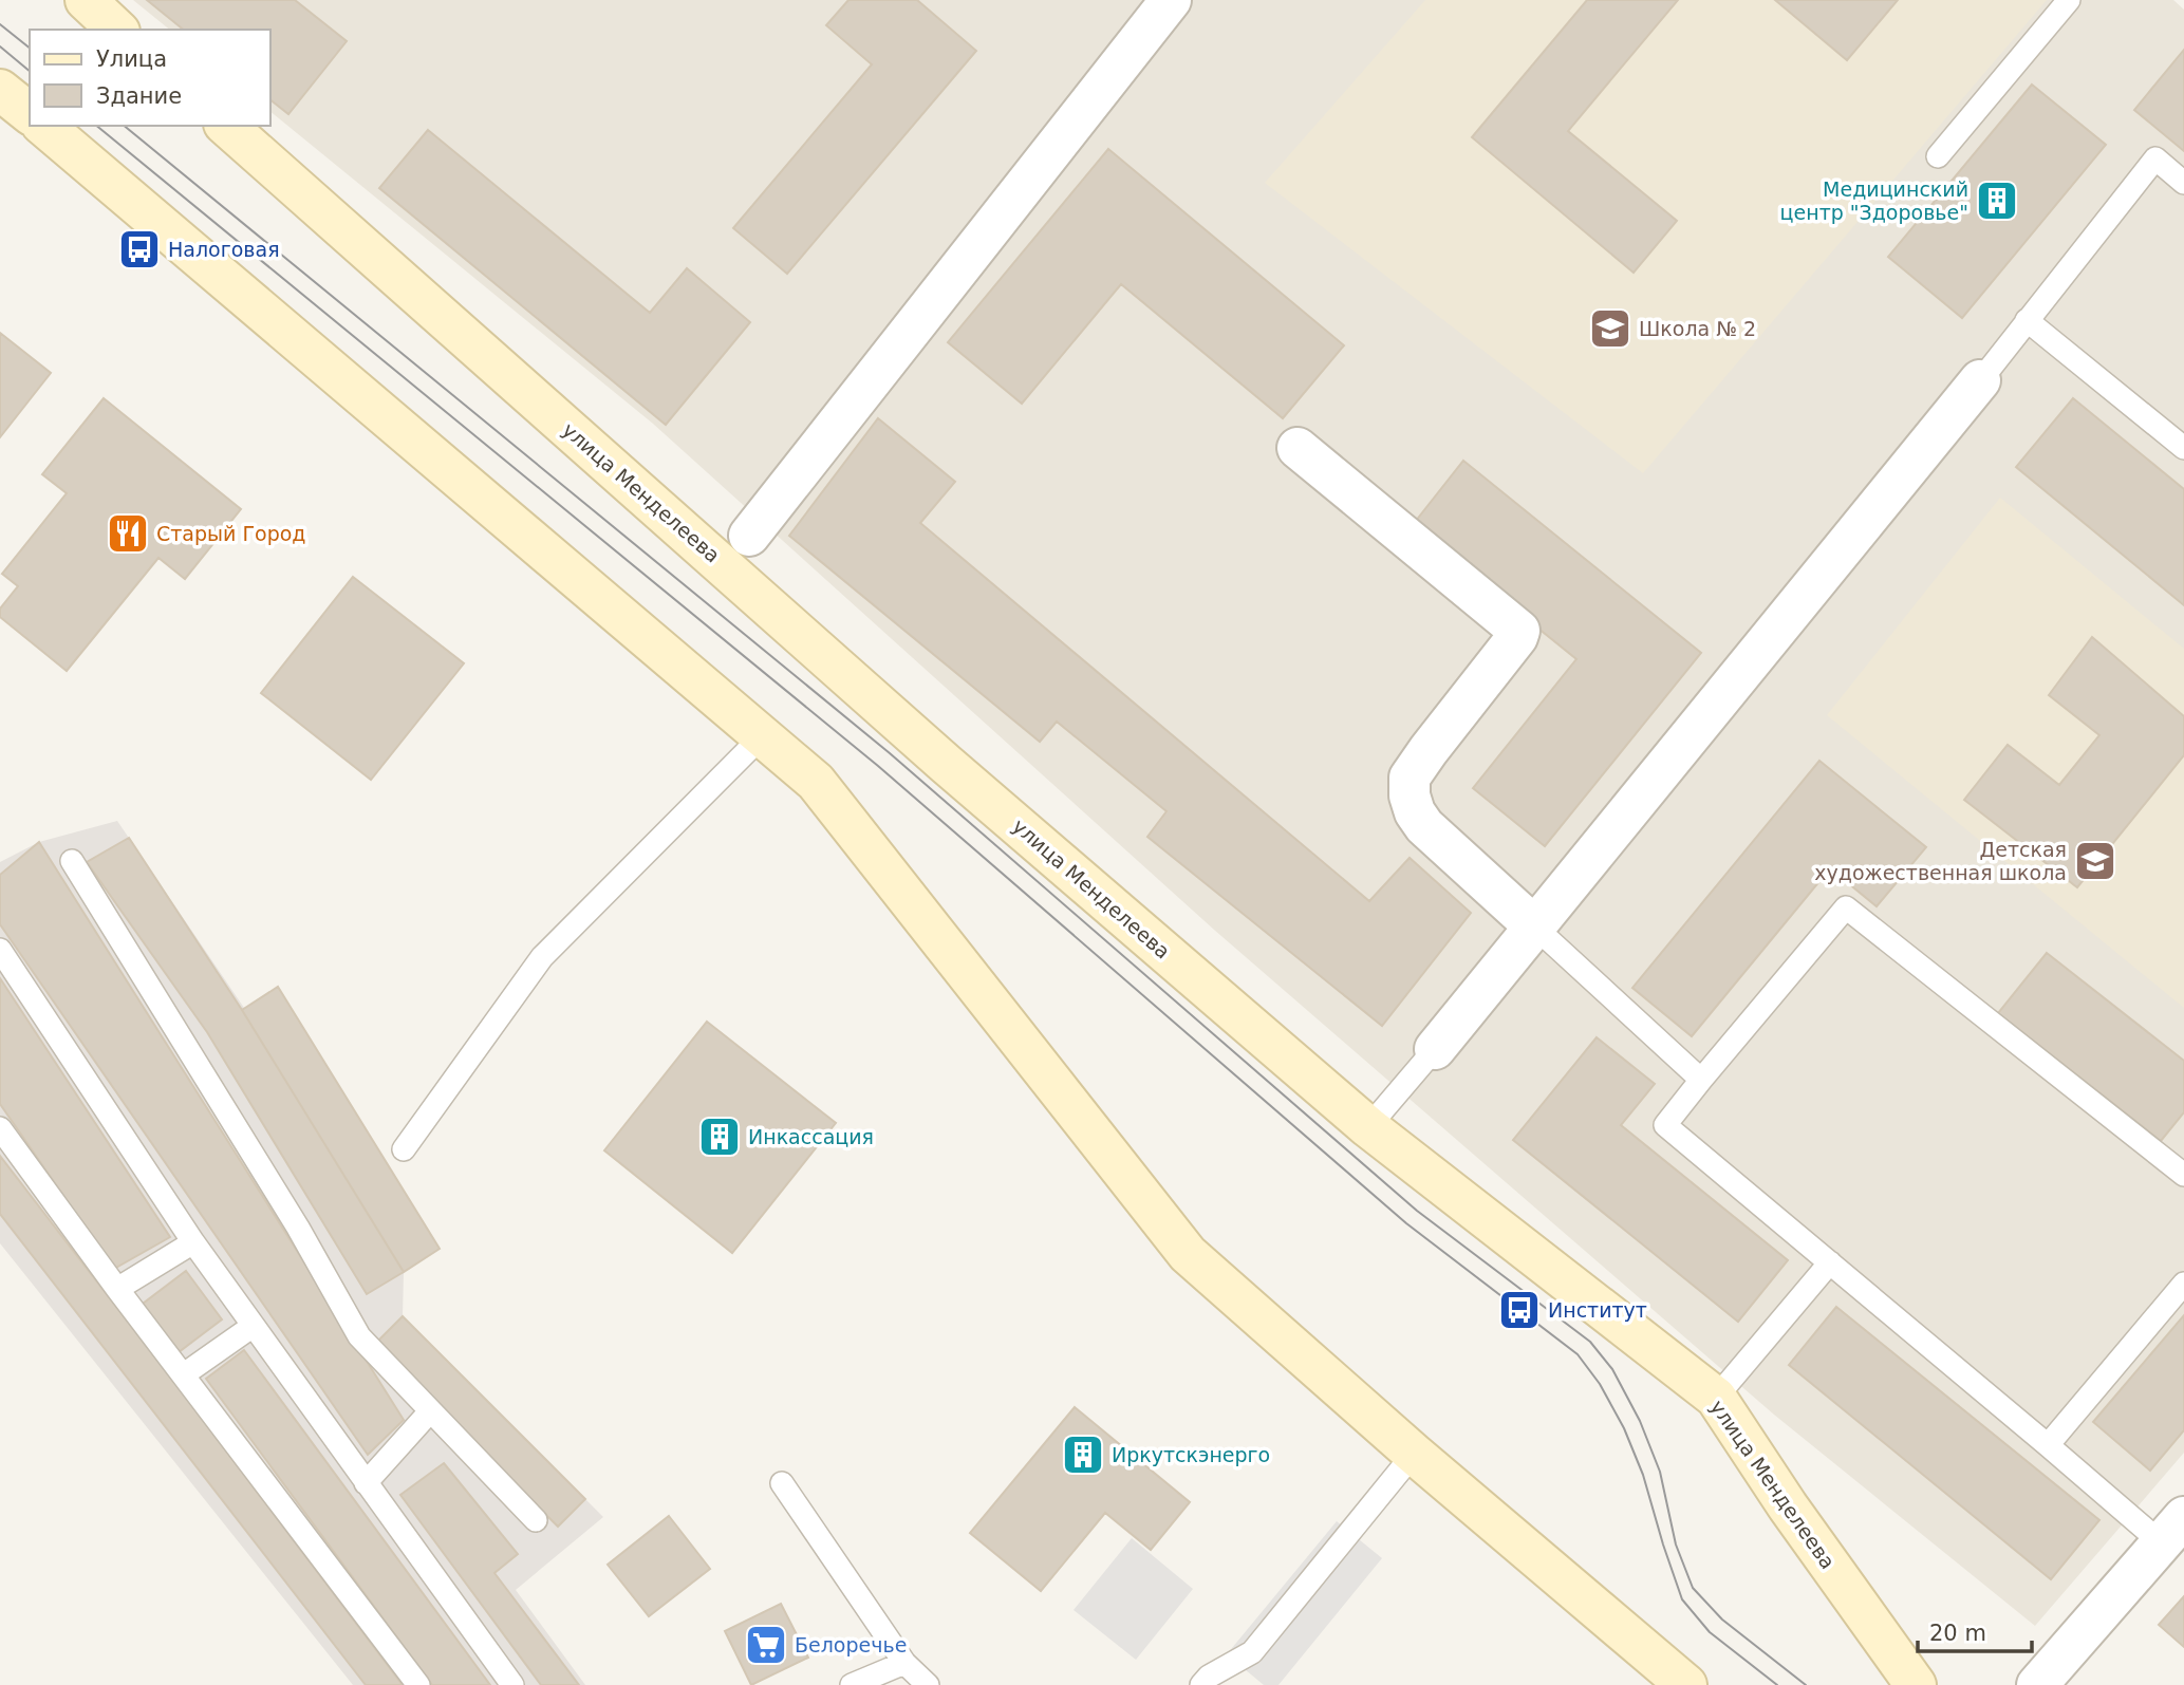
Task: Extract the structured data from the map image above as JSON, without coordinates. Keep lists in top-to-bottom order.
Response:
{
  "streets": {
    "main road": ["улица Менделеева"]
  },
  "places": {
    "building": ["Медицинский центр \"Здоровье\"", "Инкассация", "Иркутскэнерго"],
    "bus stop": ["Налоговая", "Институт"],
    "school or university": ["Школа № 2", "Детская художественная школа"],
    "restaurant": ["Старый Город"],
    "supermarket": ["Белоречье"]
  },
  "legend": ["Улица", "Здание"],
  "scale_bar": "20 m"
}
